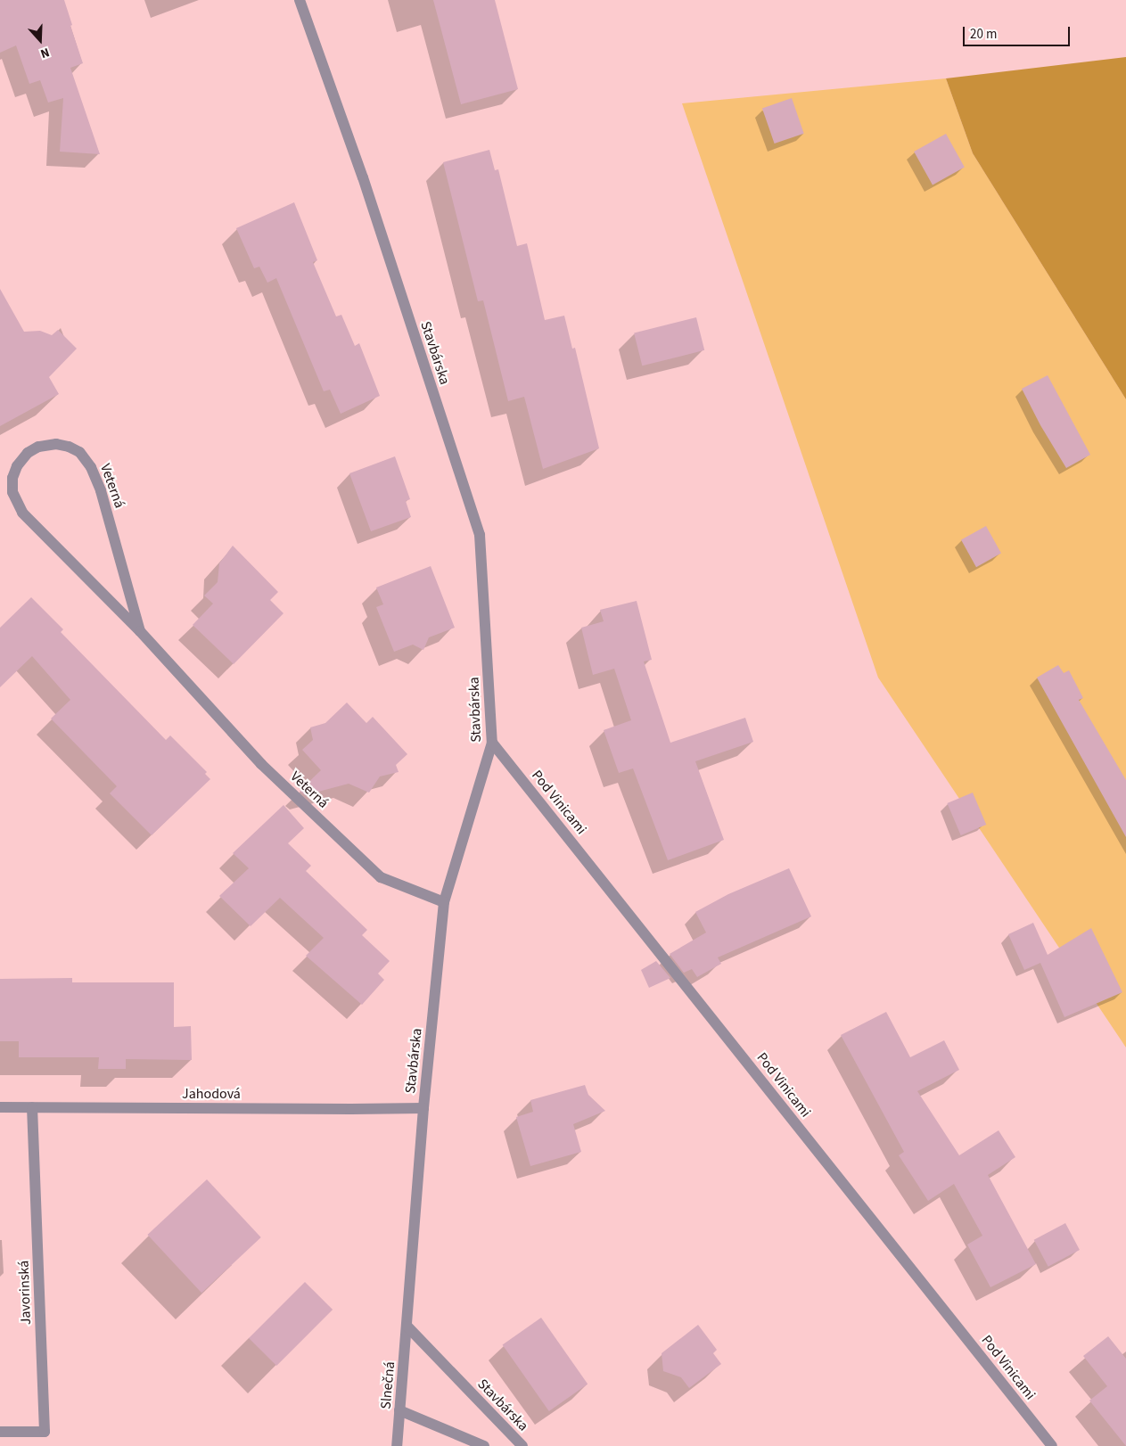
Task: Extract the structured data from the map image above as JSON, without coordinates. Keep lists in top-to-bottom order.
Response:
{
  "streets": {
    "street": [
      "Stavbárska",
      "Veterná",
      "Pod Vinicami",
      "Jahodová",
      "Javorinská",
      "Slnečná"
    ]
  },
  "crossings": [
    ["Stavbárska", "Veterná"],
    ["Stavbárska", "Pod Vinicami"],
    ["Stavbárska", "Jahodová"],
    ["Stavbárska", "Slnečná"],
    ["Jahodová", "Javorinská"]
  ],
  "scale_bar": "20 m",
  "north": "bottom"
}
